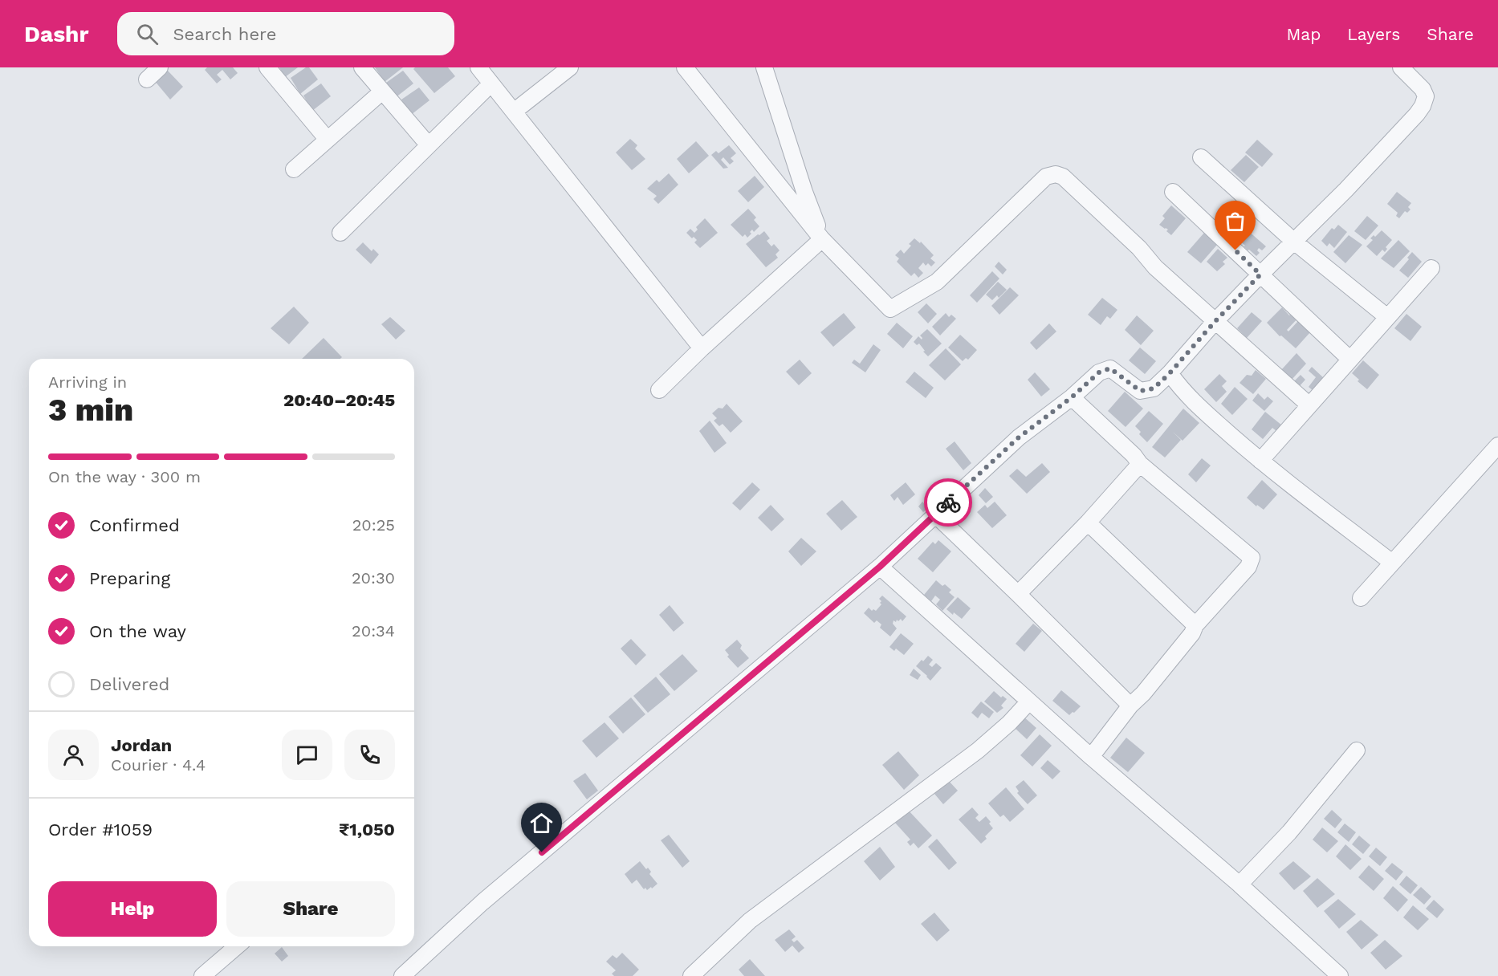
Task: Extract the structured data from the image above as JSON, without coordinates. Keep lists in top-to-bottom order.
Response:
{
  "page": {
    "header": "Dashr",
    "search": "Search here",
    "nav": ["Map", "Layers", "Share"],
    "heading": ["3 min", "Arriving in", "20:40–20:45"],
    "panel": [
      "Jordan",
      "Courier · 4.4",
      "Order #1059",
      "₹1,050"
    ],
    "bar": "On the way · 300 m",
    "list": [
      ["Confirmed", "20:25"],
      ["Preparing", "20:30"],
      ["On the way", "20:34"],
      "Delivered"
    ],
    "buttons": ["Help", "Share"]
  }
}
